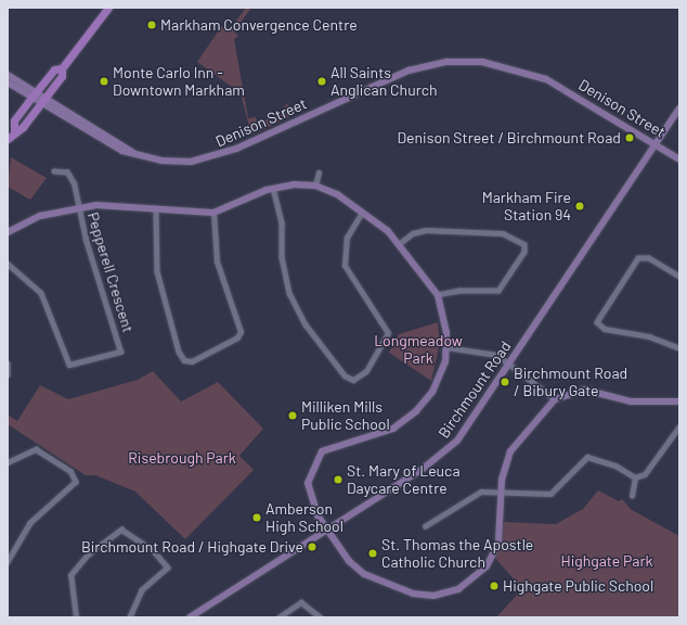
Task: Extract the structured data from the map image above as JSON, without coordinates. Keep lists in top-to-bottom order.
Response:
{
  "streets": {
    "main road": ["Denison Street", "Birchmount Road"],
    "street": ["Pepperell Crescent"]
  },
  "crossings": [
    ["Denison Street", "Birchmount Road"]
  ],
  "parks": ["Longmeadow Park", "Risebrough Park", "Highgate Park"],
  "places": [
    "Markham Convergence Centre",
    "Monte Carlo Inn - Downtown Markham",
    "All Saints Anglican Church",
    "Denison Street / Birchmount Road",
    "Markham Fire Station 94",
    "Birchmount Road / Bibury Gate",
    "Milliken Mills Public School",
    "St. Mary of Leuca Daycare Centre",
    "Amberson High School",
    "Birchmount Road / Highgate Drive",
    "St. Thomas the Apostle Catholic Church",
    "Highgate Public School"
  ]
}
